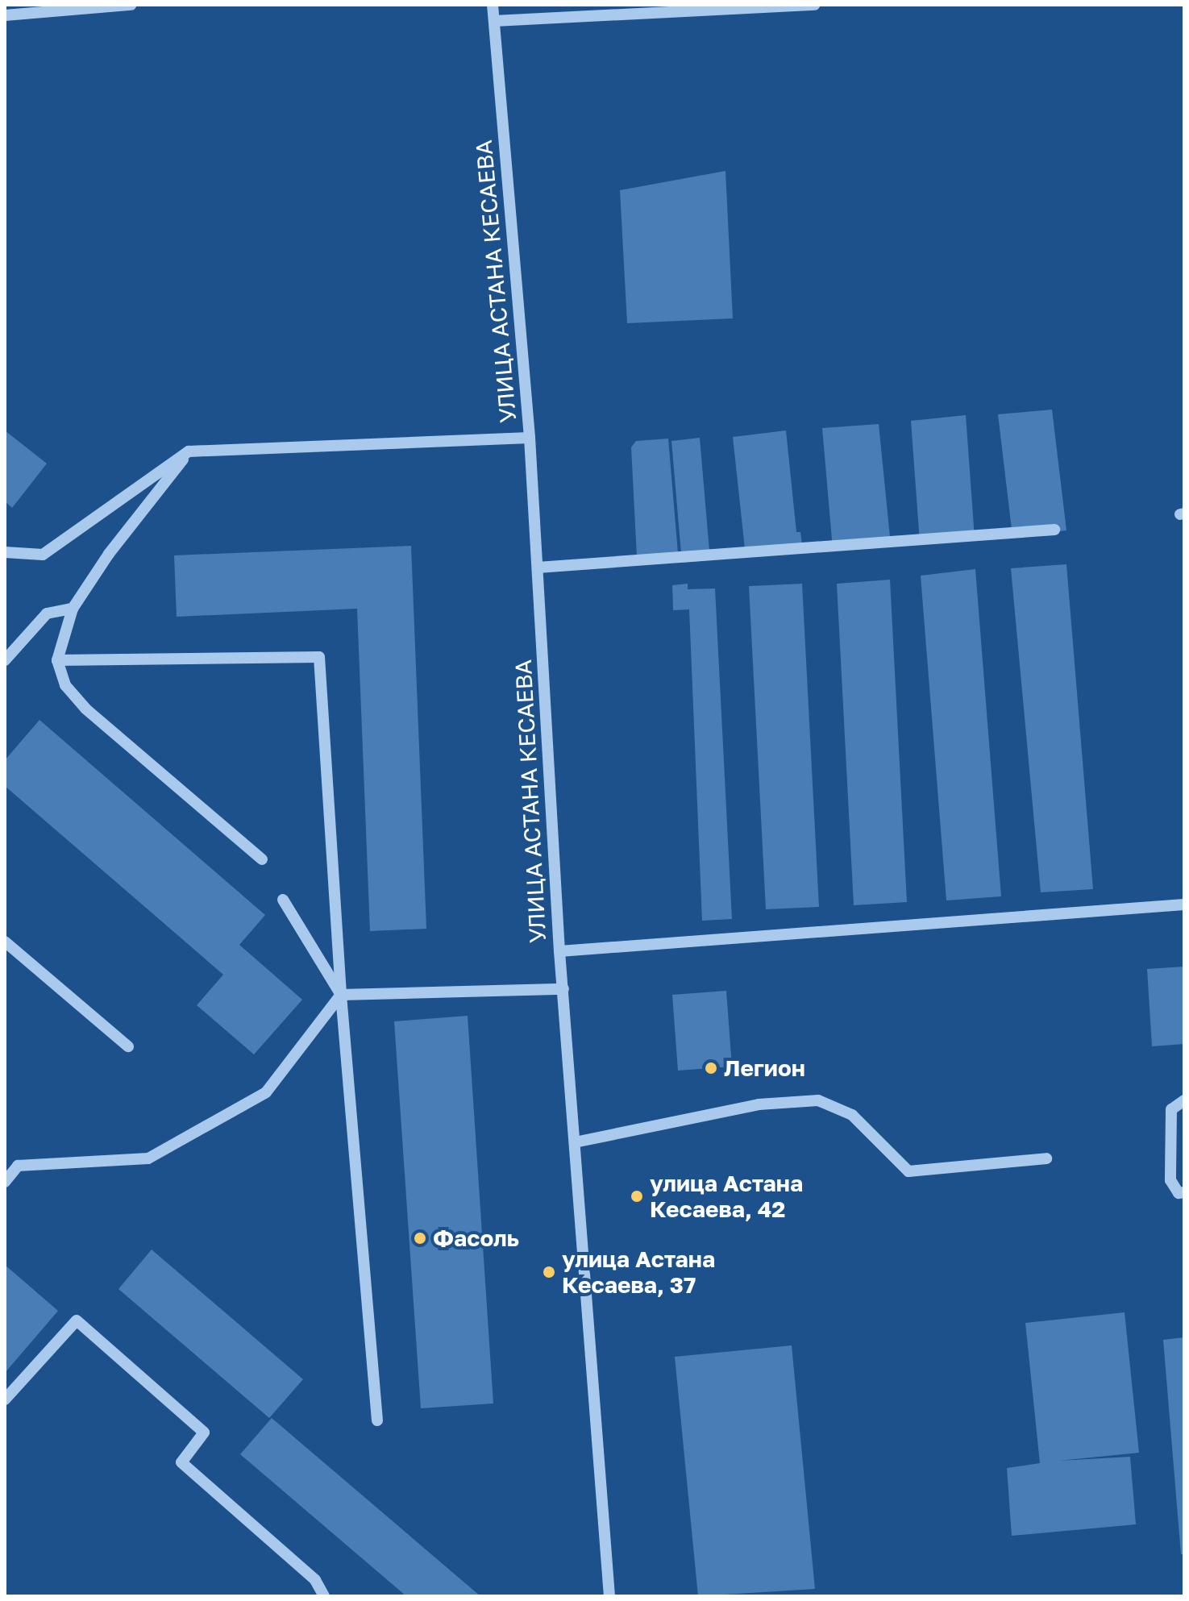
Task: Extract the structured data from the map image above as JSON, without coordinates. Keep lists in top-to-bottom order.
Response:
{
  "streets": {
    "street": ["УЛИЦА АСТАНА КЕСАЕВА"]
  },
  "places": [
    "Легион",
    "улица Астана Кесаева, 42",
    "Фасоль",
    "улица Астана Кесаева, 37"
  ]
}
